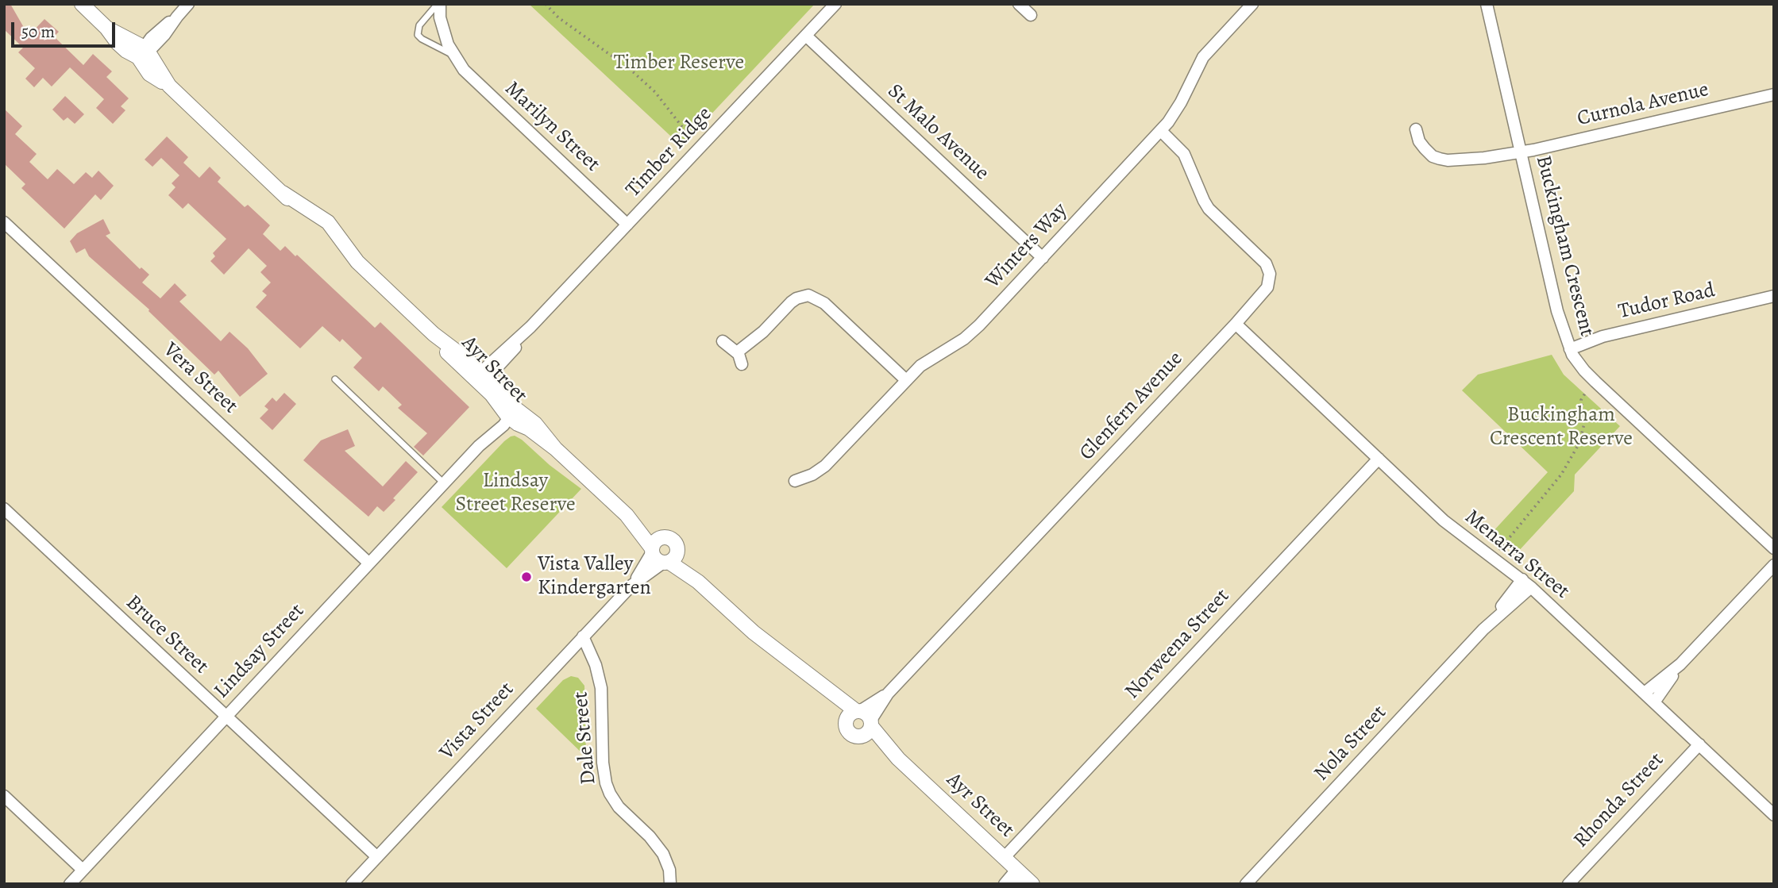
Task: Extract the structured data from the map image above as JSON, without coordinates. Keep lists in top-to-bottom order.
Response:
{
  "streets": {
    "street": [
      "Curnola Avenue",
      "Marilyn Street",
      "St Malo Avenue",
      "Timber Ridge",
      "Winters Way",
      "Buckingham Crescent",
      "Tudor Road",
      "Ayr Street",
      "Vera Street",
      "Glenfern Avenue",
      "Menarra Street",
      "Bruce Street",
      "Norweena Street",
      "Lindsay Street",
      "Vista Street",
      "Dale Street",
      "Nola Street",
      "Rhonda Street"
    ]
  },
  "crossings": [
    ["Curnola Avenue", "Buckingham Crescent"],
    ["Marilyn Street", "Timber Ridge"],
    ["St Malo Avenue", "Timber Ridge"],
    ["St Malo Avenue", "Winters Way"],
    ["Timber Ridge", "Ayr Street"],
    ["Winters Way", "Glenfern Avenue"],
    ["Buckingham Crescent", "Tudor Road"],
    ["Ayr Street", "Glenfern Avenue"],
    ["Ayr Street", "Norweena Street"],
    ["Ayr Street", "Lindsay Street"],
    ["Ayr Street", "Vista Street"],
    ["Vera Street", "Lindsay Street"],
    ["Glenfern Avenue", "Menarra Street"],
    ["Menarra Street", "Norweena Street"],
    ["Menarra Street", "Nola Street"],
    ["Menarra Street", "Rhonda Street"],
    ["Bruce Street", "Lindsay Street"],
    ["Bruce Street", "Vista Street"],
    ["Vista Street", "Dale Street"]
  ],
  "parks": ["Timber Reserve", "Buckingham Crescent Reserve", "Lindsay Street Reserve"],
  "places": ["Vista Valley Kindergarten"],
  "scale_bar": "50 m"
}
